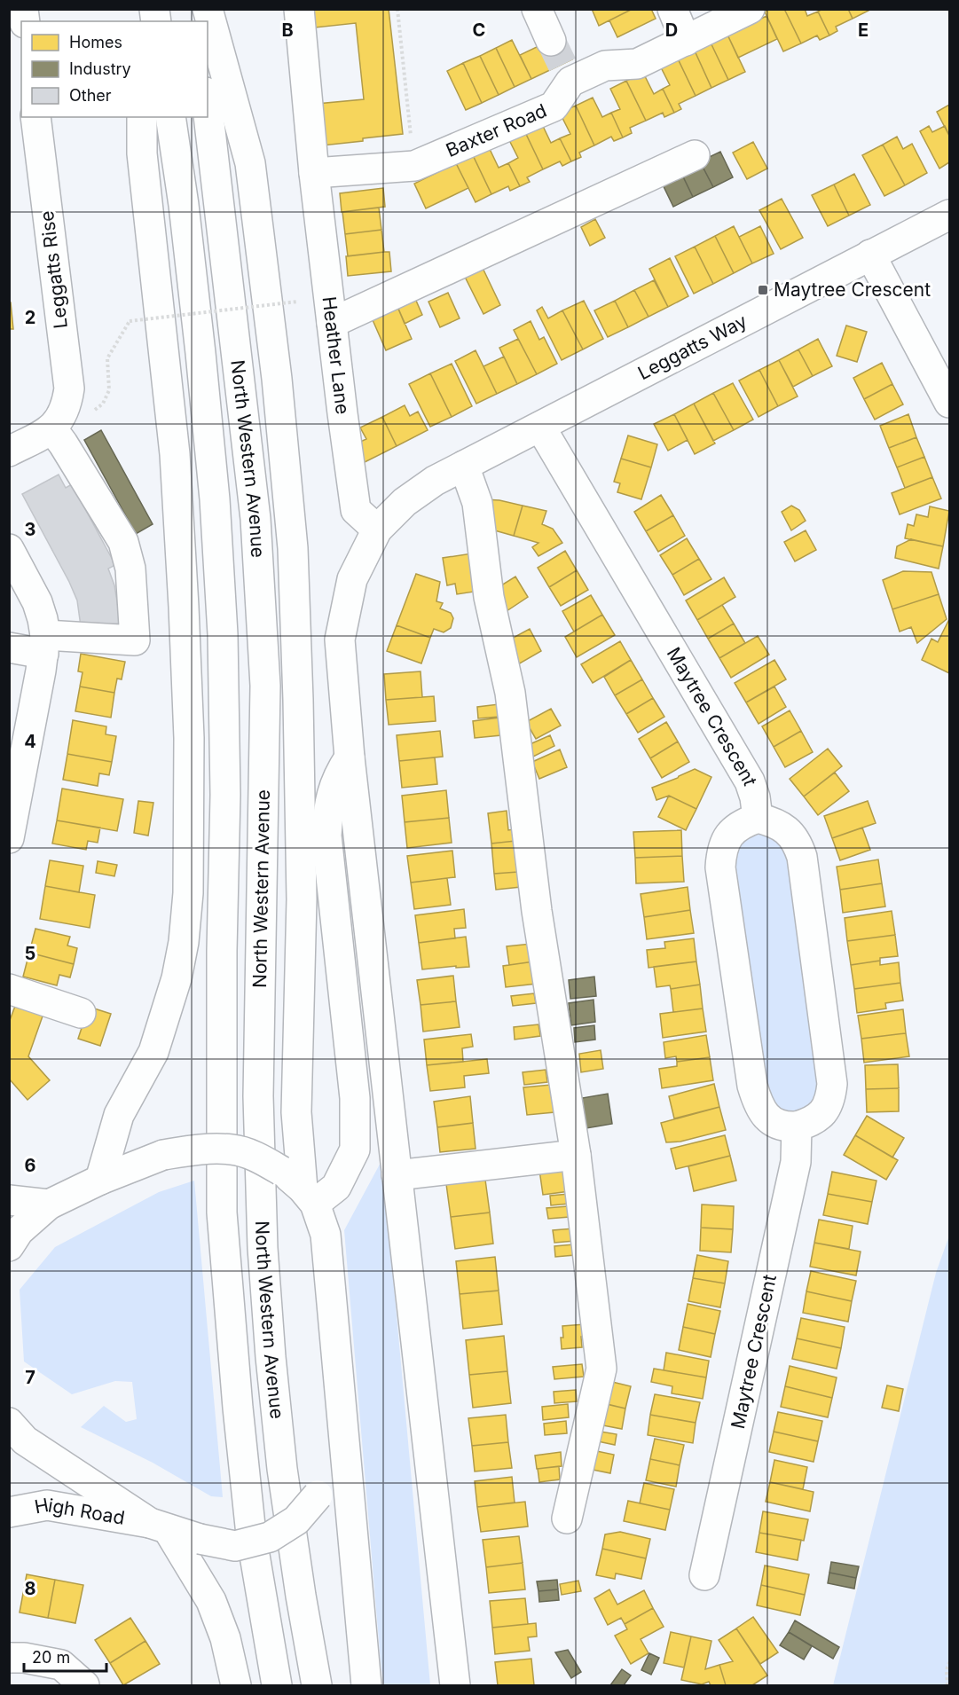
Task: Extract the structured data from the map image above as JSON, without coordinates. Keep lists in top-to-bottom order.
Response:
{
  "streets": {
    "main road": [
      "Baxter Road",
      "Leggatts Rise",
      "Leggatts Way",
      "Heather Lane",
      "North Western Avenue",
      "Maytree Crescent",
      "High Road"
    ]
  },
  "crossings": [
    ["Baxter Road", "Heather Lane"],
    ["Leggatts Way", "Heather Lane"],
    ["Leggatts Way", "Maytree Crescent"]
  ],
  "places": {
    "transit": ["Maytree Crescent"]
  },
  "legend": ["Homes", "Industry", "Other"],
  "scale_bar": "20 m",
  "grid": {
    "columns": [
      "B",
      "C",
      "D",
      "E"
    ],
    "rows": [
      "2",
      "3",
      "4",
      "5",
      "6",
      "7",
      "8"
    ]
  }
}
